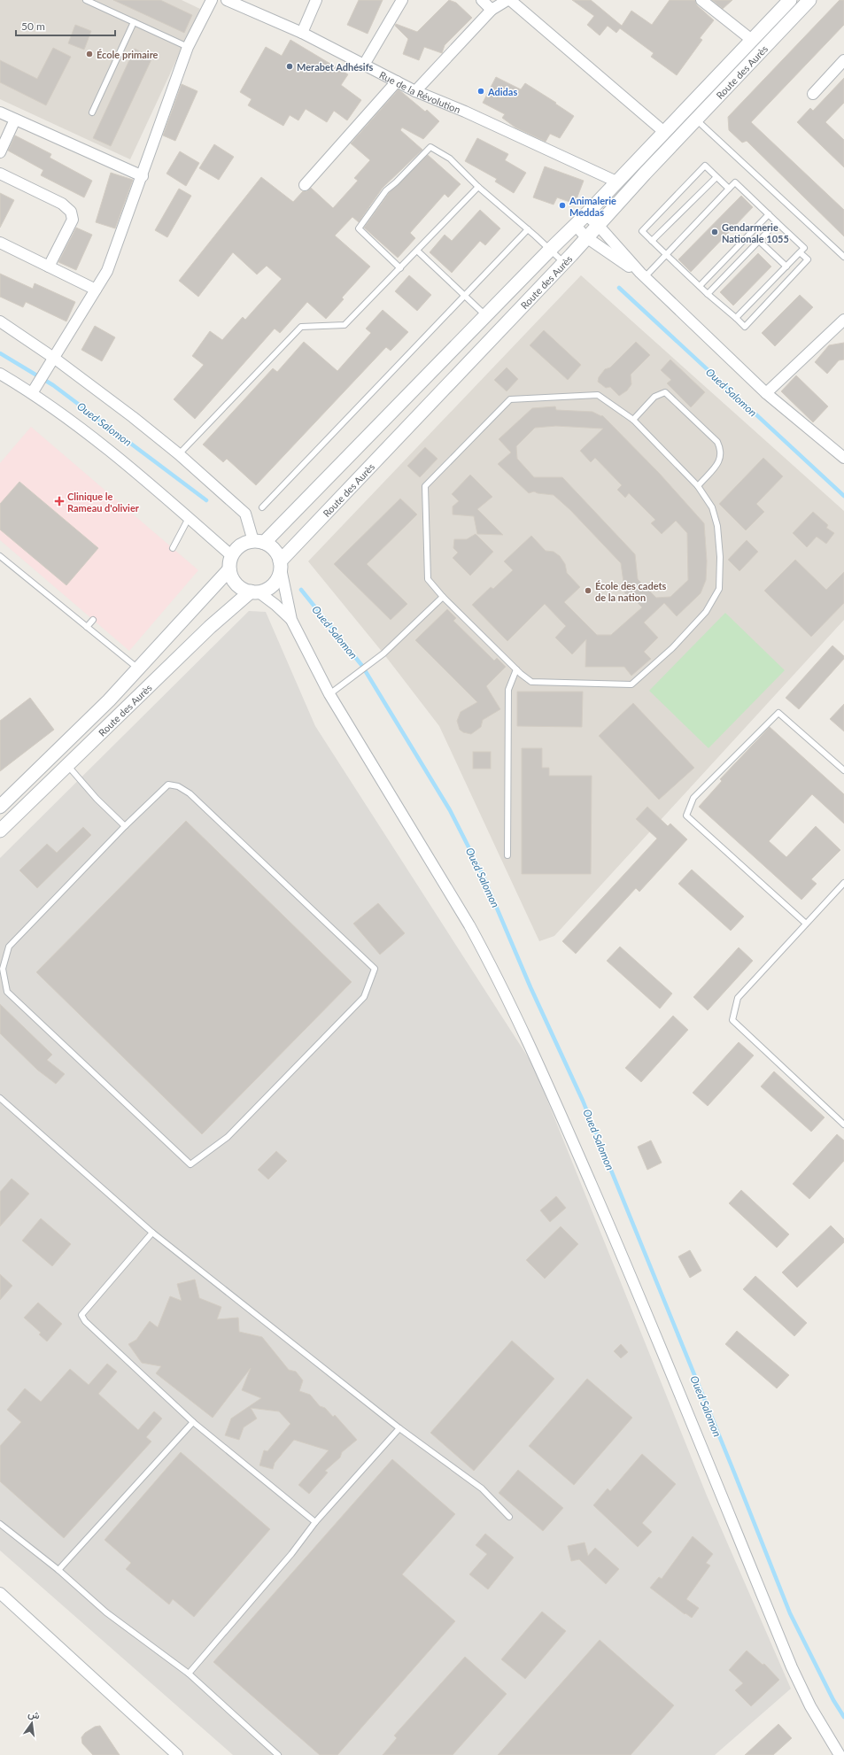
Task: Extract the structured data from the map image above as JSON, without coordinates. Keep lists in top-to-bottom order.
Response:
{
  "streets": {
    "street": ["Route des Aurès", "Rue de la Révolution"]
  },
  "crossings": [
    ["Route des Aurès", "Rue de la Révolution"]
  ],
  "water": ["Oued Salomon"],
  "places": {
    "other": [
      "École primaire",
      "Merabet Adhésifs",
      "Adidas",
      "Animalerie Meddas",
      "Gendarmerie Nationale 1055",
      "École des cadets de la nation"
    ],
    "health": ["Clinique le Rameau d'olivier"]
  },
  "scale_bar": "50 m",
  "north": "top"
}
